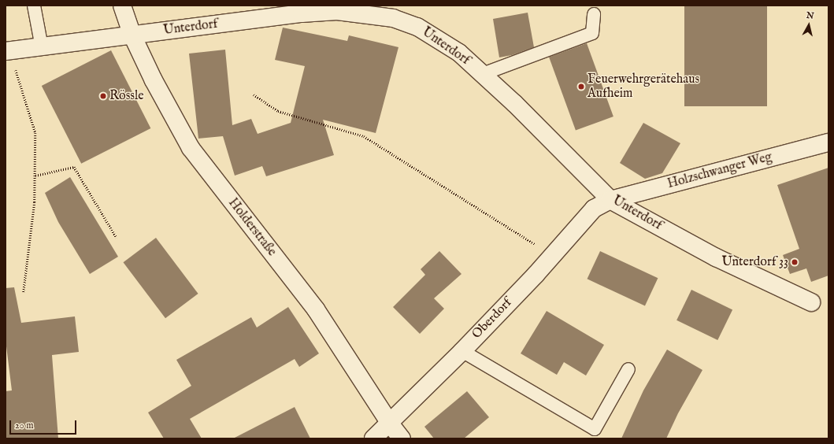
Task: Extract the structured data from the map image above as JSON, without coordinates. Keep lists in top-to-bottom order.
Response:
{
  "streets": {
    "street": [
      "Unterdorf",
      "Holzschwanger Weg",
      "Holderstraße",
      "Oberdorf"
    ]
  },
  "crossings": [
    ["Unterdorf", "Holzschwanger Weg"],
    ["Unterdorf", "Holderstraße"],
    ["Unterdorf", "Oberdorf"],
    ["Holzschwanger Weg", "Oberdorf"],
    ["Holderstraße", "Oberdorf"]
  ],
  "places": ["Feuerwehrgerätehaus Aufheim", "Rössle", "Unterdorf 33"],
  "scale_bar": "20 m",
  "north": "top"
}
